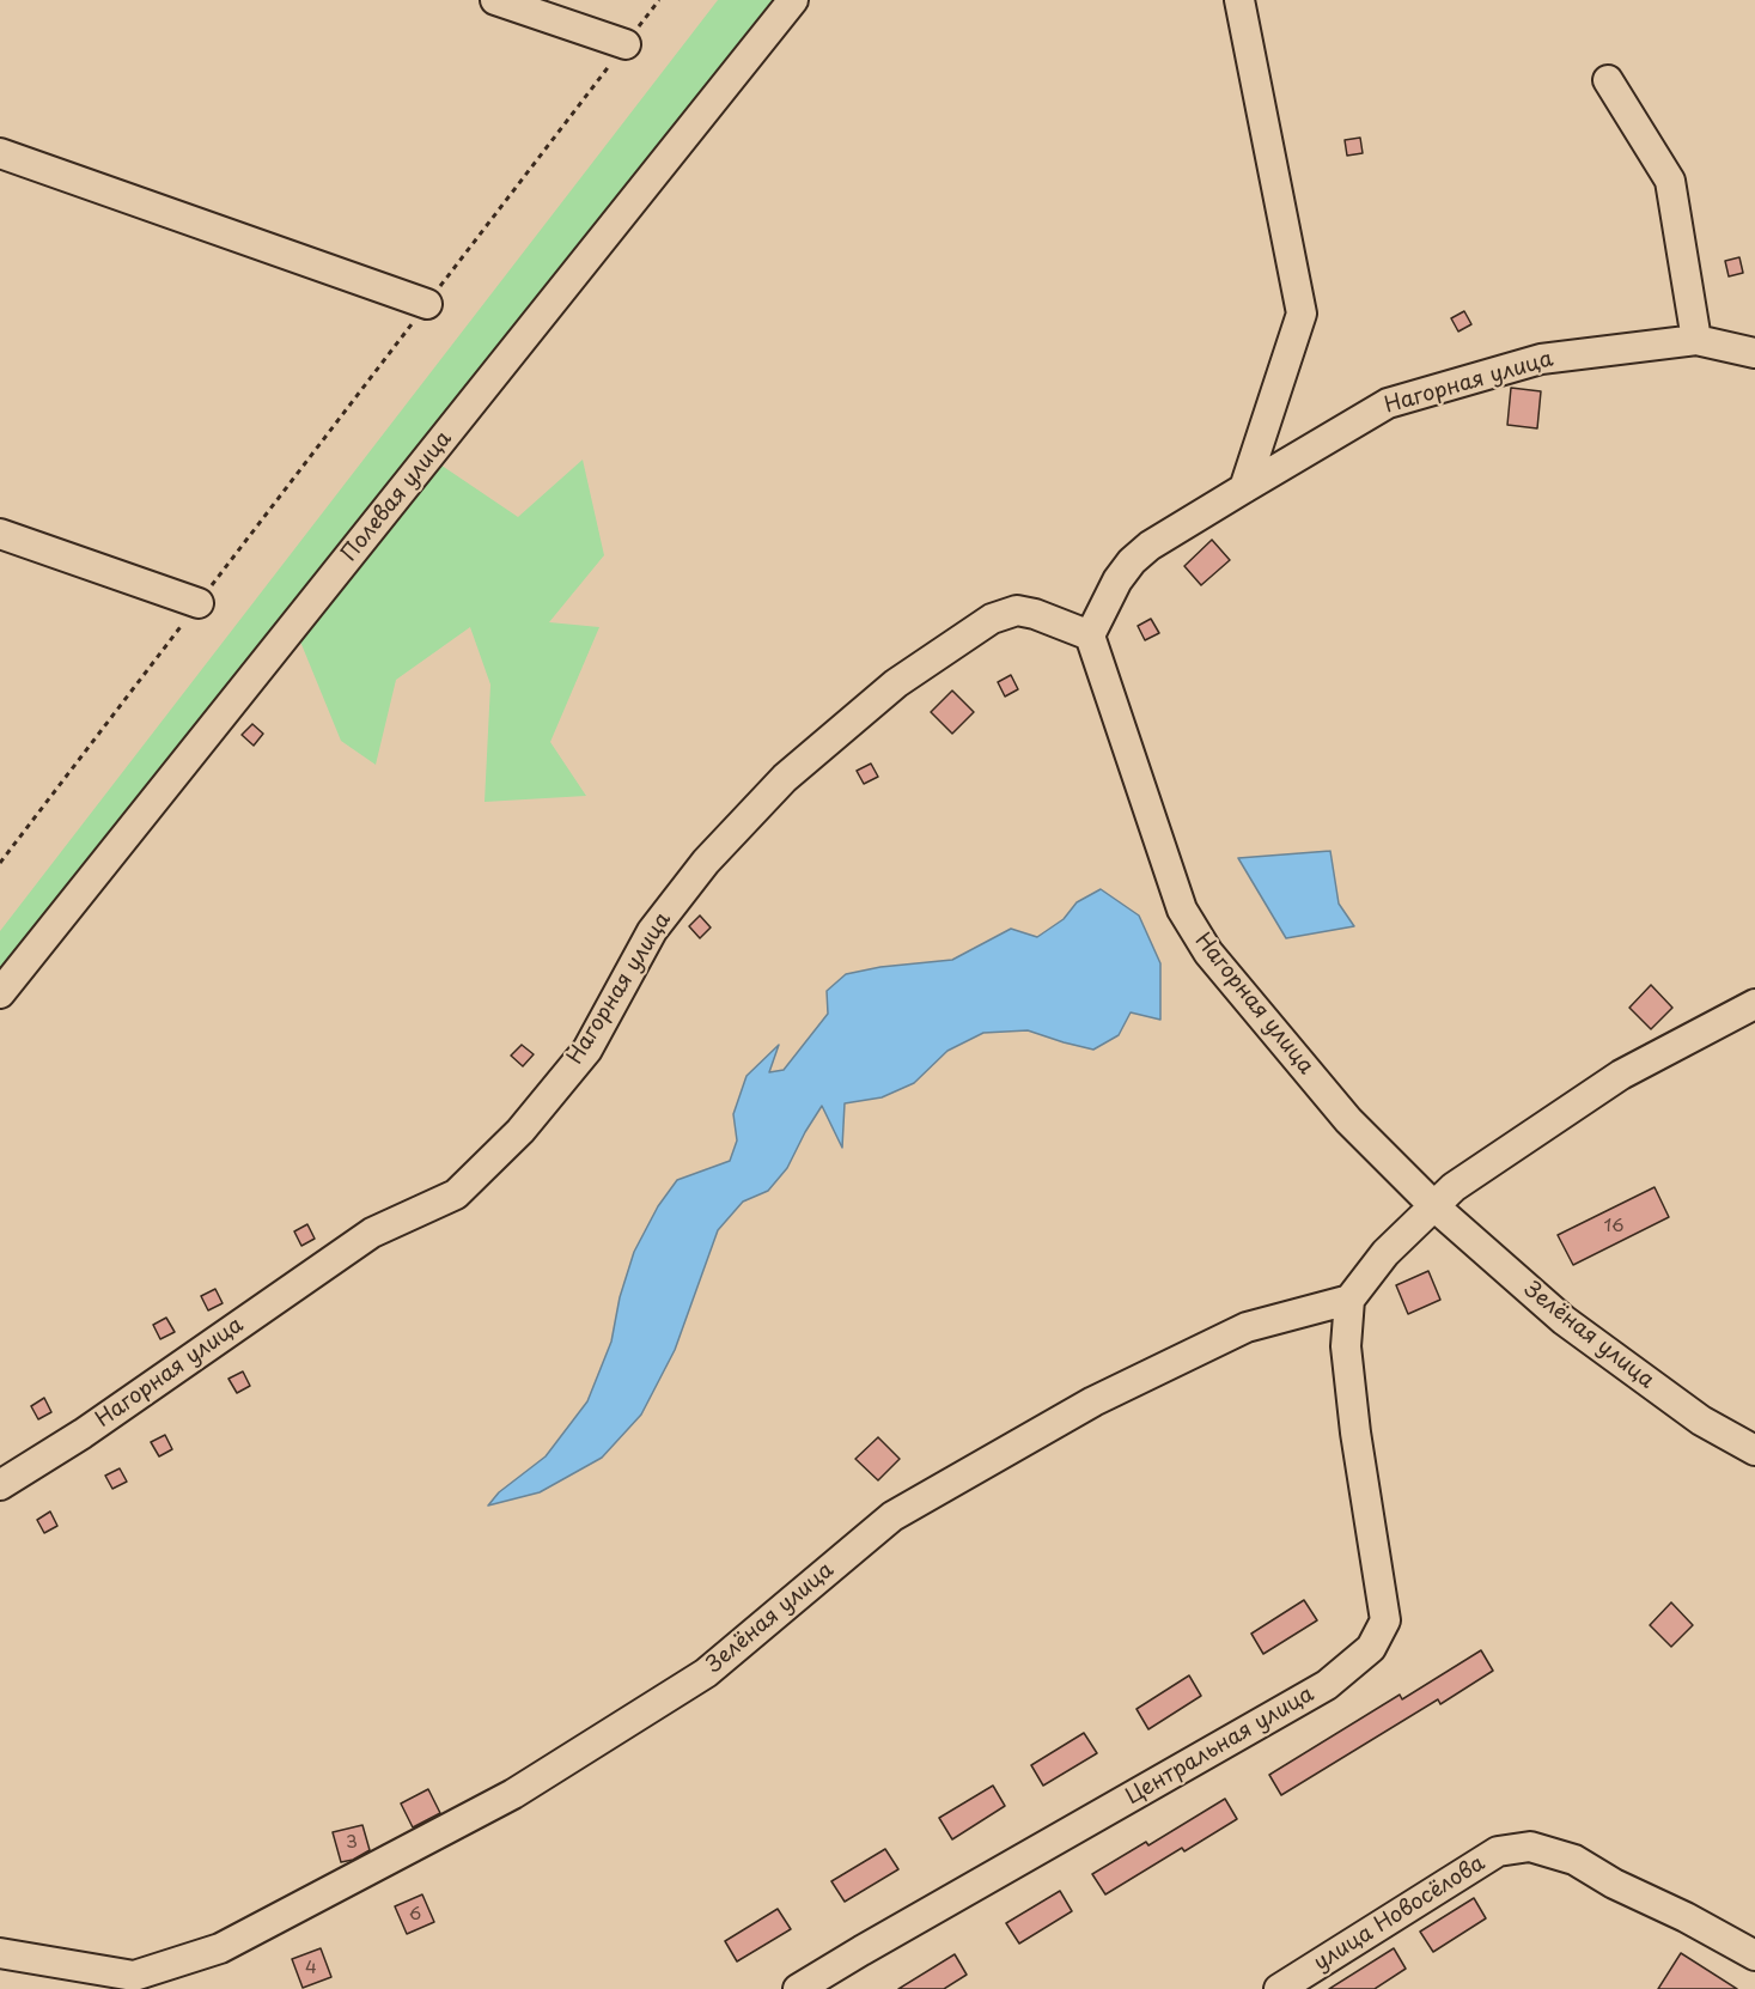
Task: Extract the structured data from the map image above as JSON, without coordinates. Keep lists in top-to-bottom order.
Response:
{
  "streets": {
    "street": [
      "Нагорная улица",
      "Полевая улица",
      "Зелёная улица",
      "Центральная улица",
      "улица Новосёлова"
    ]
  },
  "crossings": [
    ["Нагорная улица", "Зелёная улица"],
    ["Зелёная улица", "Центральная улица"]
  ],
  "house_numbers": [
    "16",
    "3",
    "6",
    "4"
  ]
}
